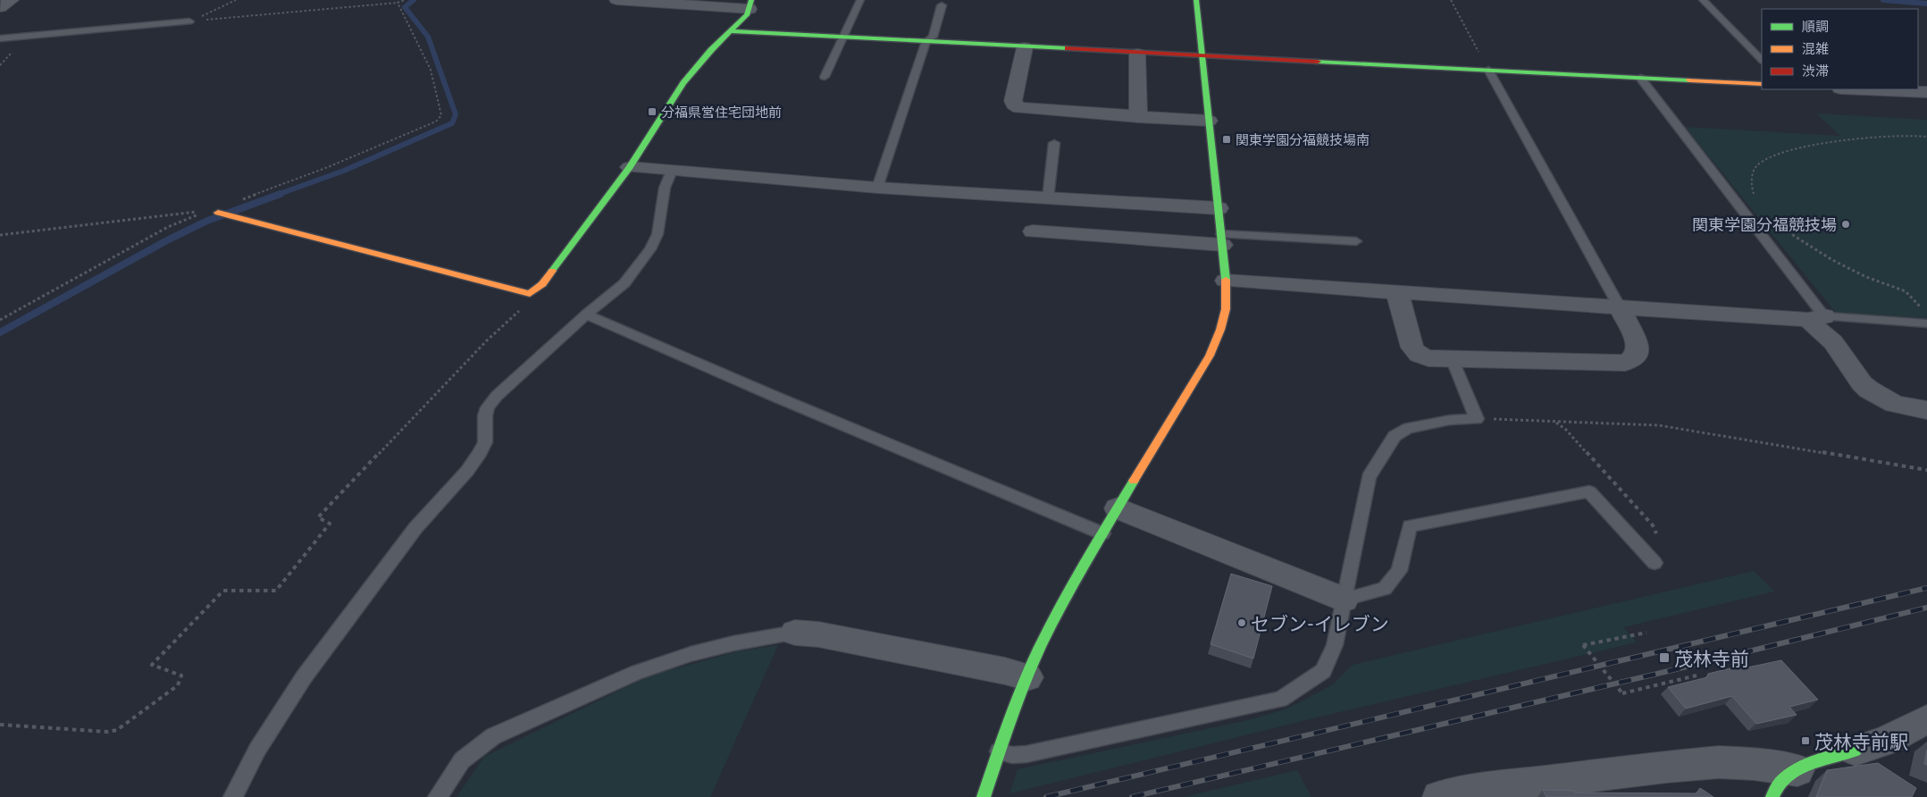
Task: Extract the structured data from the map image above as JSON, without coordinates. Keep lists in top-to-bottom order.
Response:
{
  "places": {
    "transit": [
      "分福県営住宅団地前",
      "関東学園分福競技場南",
      "茂林寺前",
      "茂林寺前駅"
    ],
    "other": ["関東学園分福競技場", "セブン-イレブン"]
  },
  "legend": ["順調", "混雑", "渋滞"]
}
